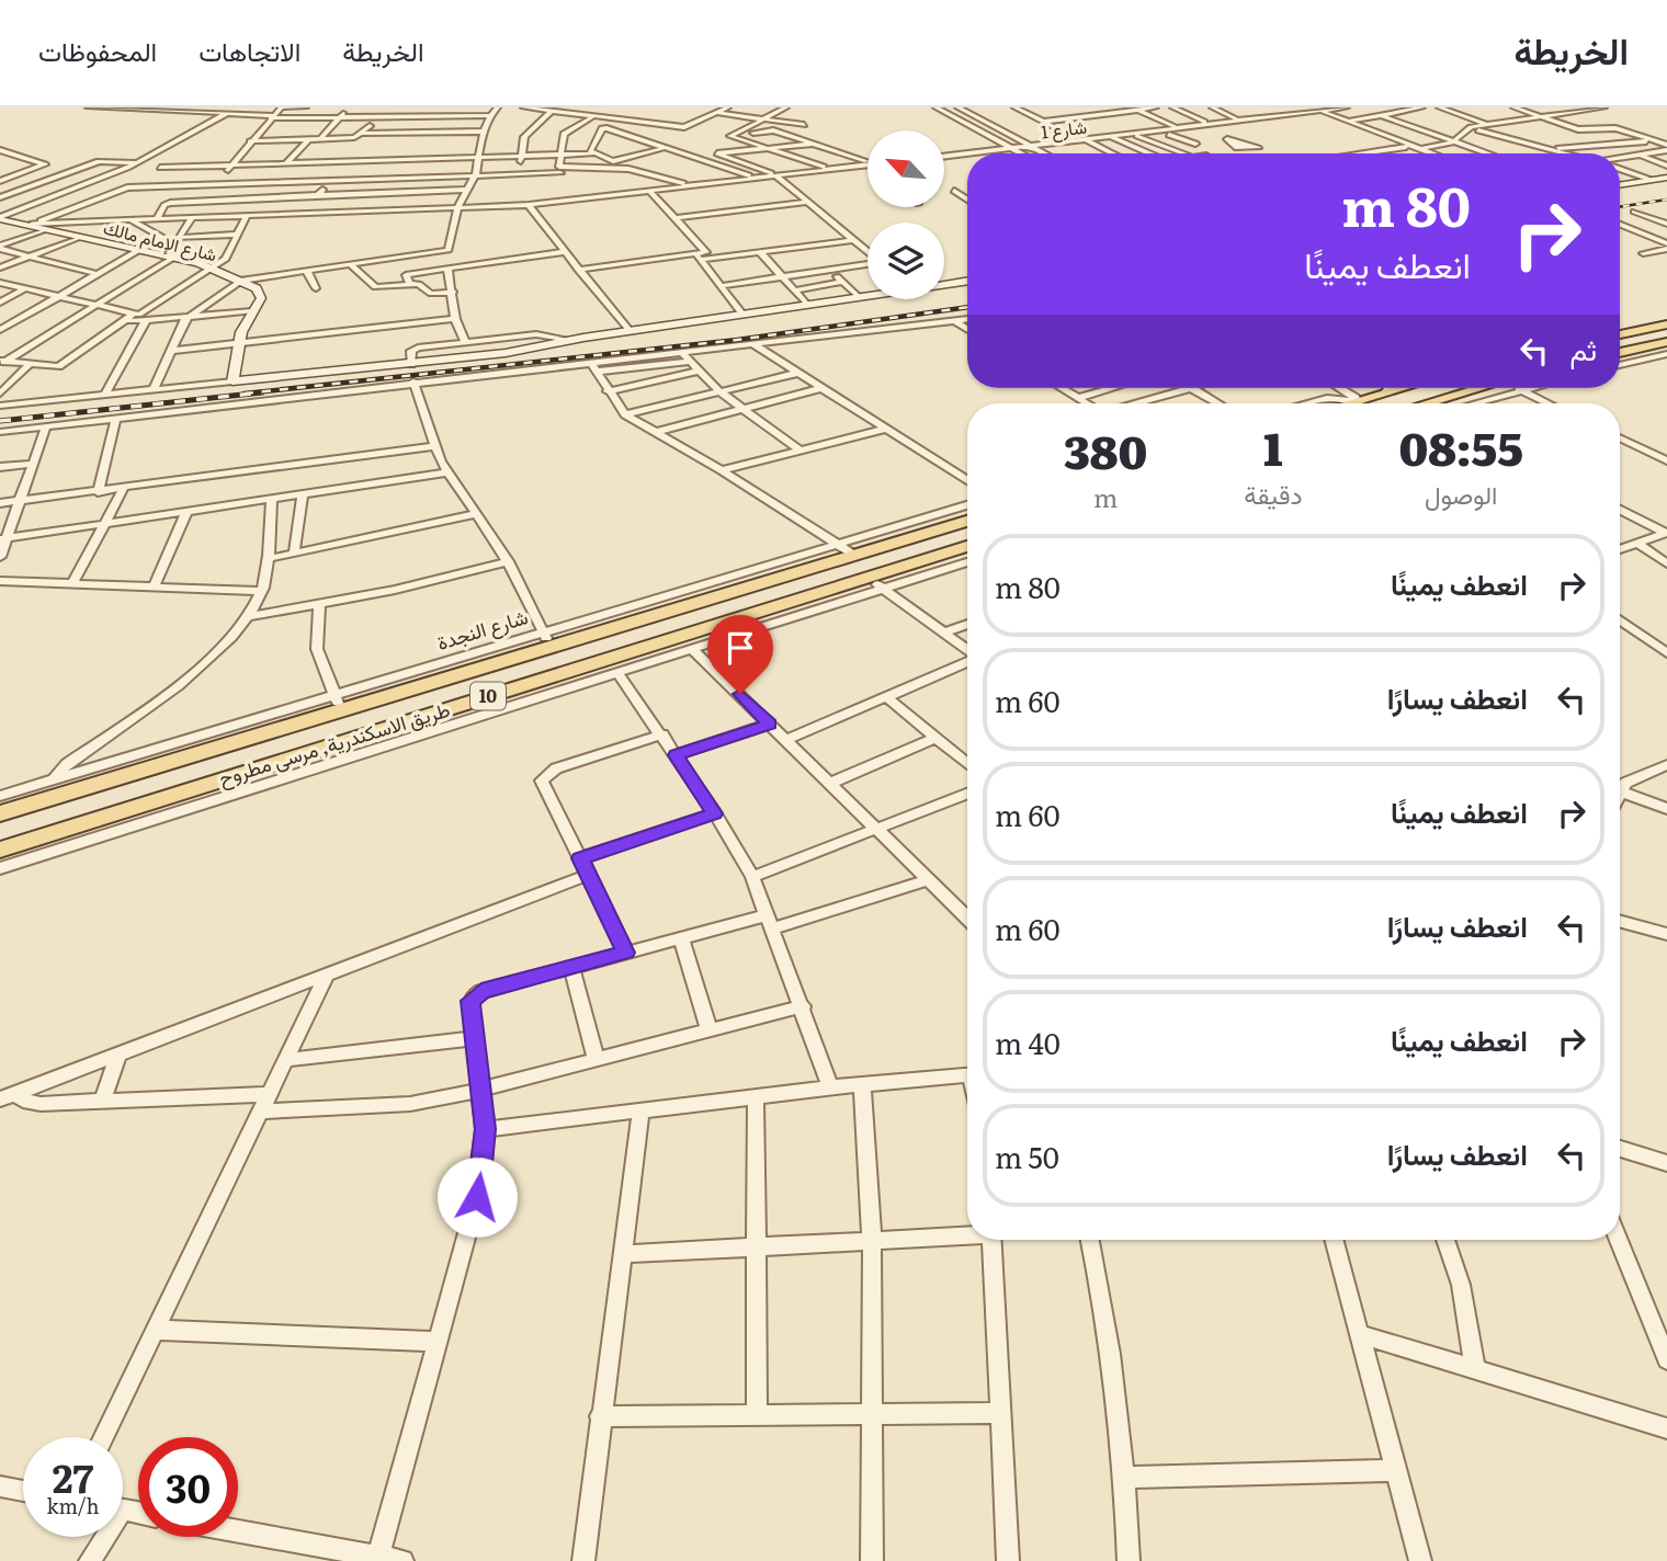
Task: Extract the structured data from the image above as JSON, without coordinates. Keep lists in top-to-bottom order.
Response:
{
  "streets": {
    "main road": ["10", "طريق الاسكندرية, مرسى مطروح"],
    "street": ["شارع 1", "شارع الإمام مالك", "شارع النجدة"]
  },
  "crossings": [
    ["شارع النجدة", "طريق الاسكندرية, مرسى مطروح"]
  ],
  "north": "top left",
  "page": {
    "header": "الخريطة",
    "nav": ["الخريطة", "الاتجاهات", "المحفوظات"],
    "turn": ["80 m", "انعطف يمينًا"],
    "then": "ثم",
    "eta": [
      "08:55",
      "الوصول",
      "1",
      "دقيقة",
      "380",
      "m"
    ],
    "list": [
      {
        "name": "انعطف يمينًا",
        "value": "80 m"
      },
      {
        "name": "انعطف يسارًا",
        "value": "60 m"
      },
      {
        "name": "انعطف يمينًا",
        "value": "60 m"
      },
      {
        "name": "انعطف يسارًا",
        "value": "60 m"
      },
      {
        "name": "انعطف يمينًا",
        "value": "40 m"
      },
      {
        "name": "انعطف يسارًا",
        "value": "50 m"
      }
    ],
    "speed": "27 km/h",
    "limit": "30"
  }
}
